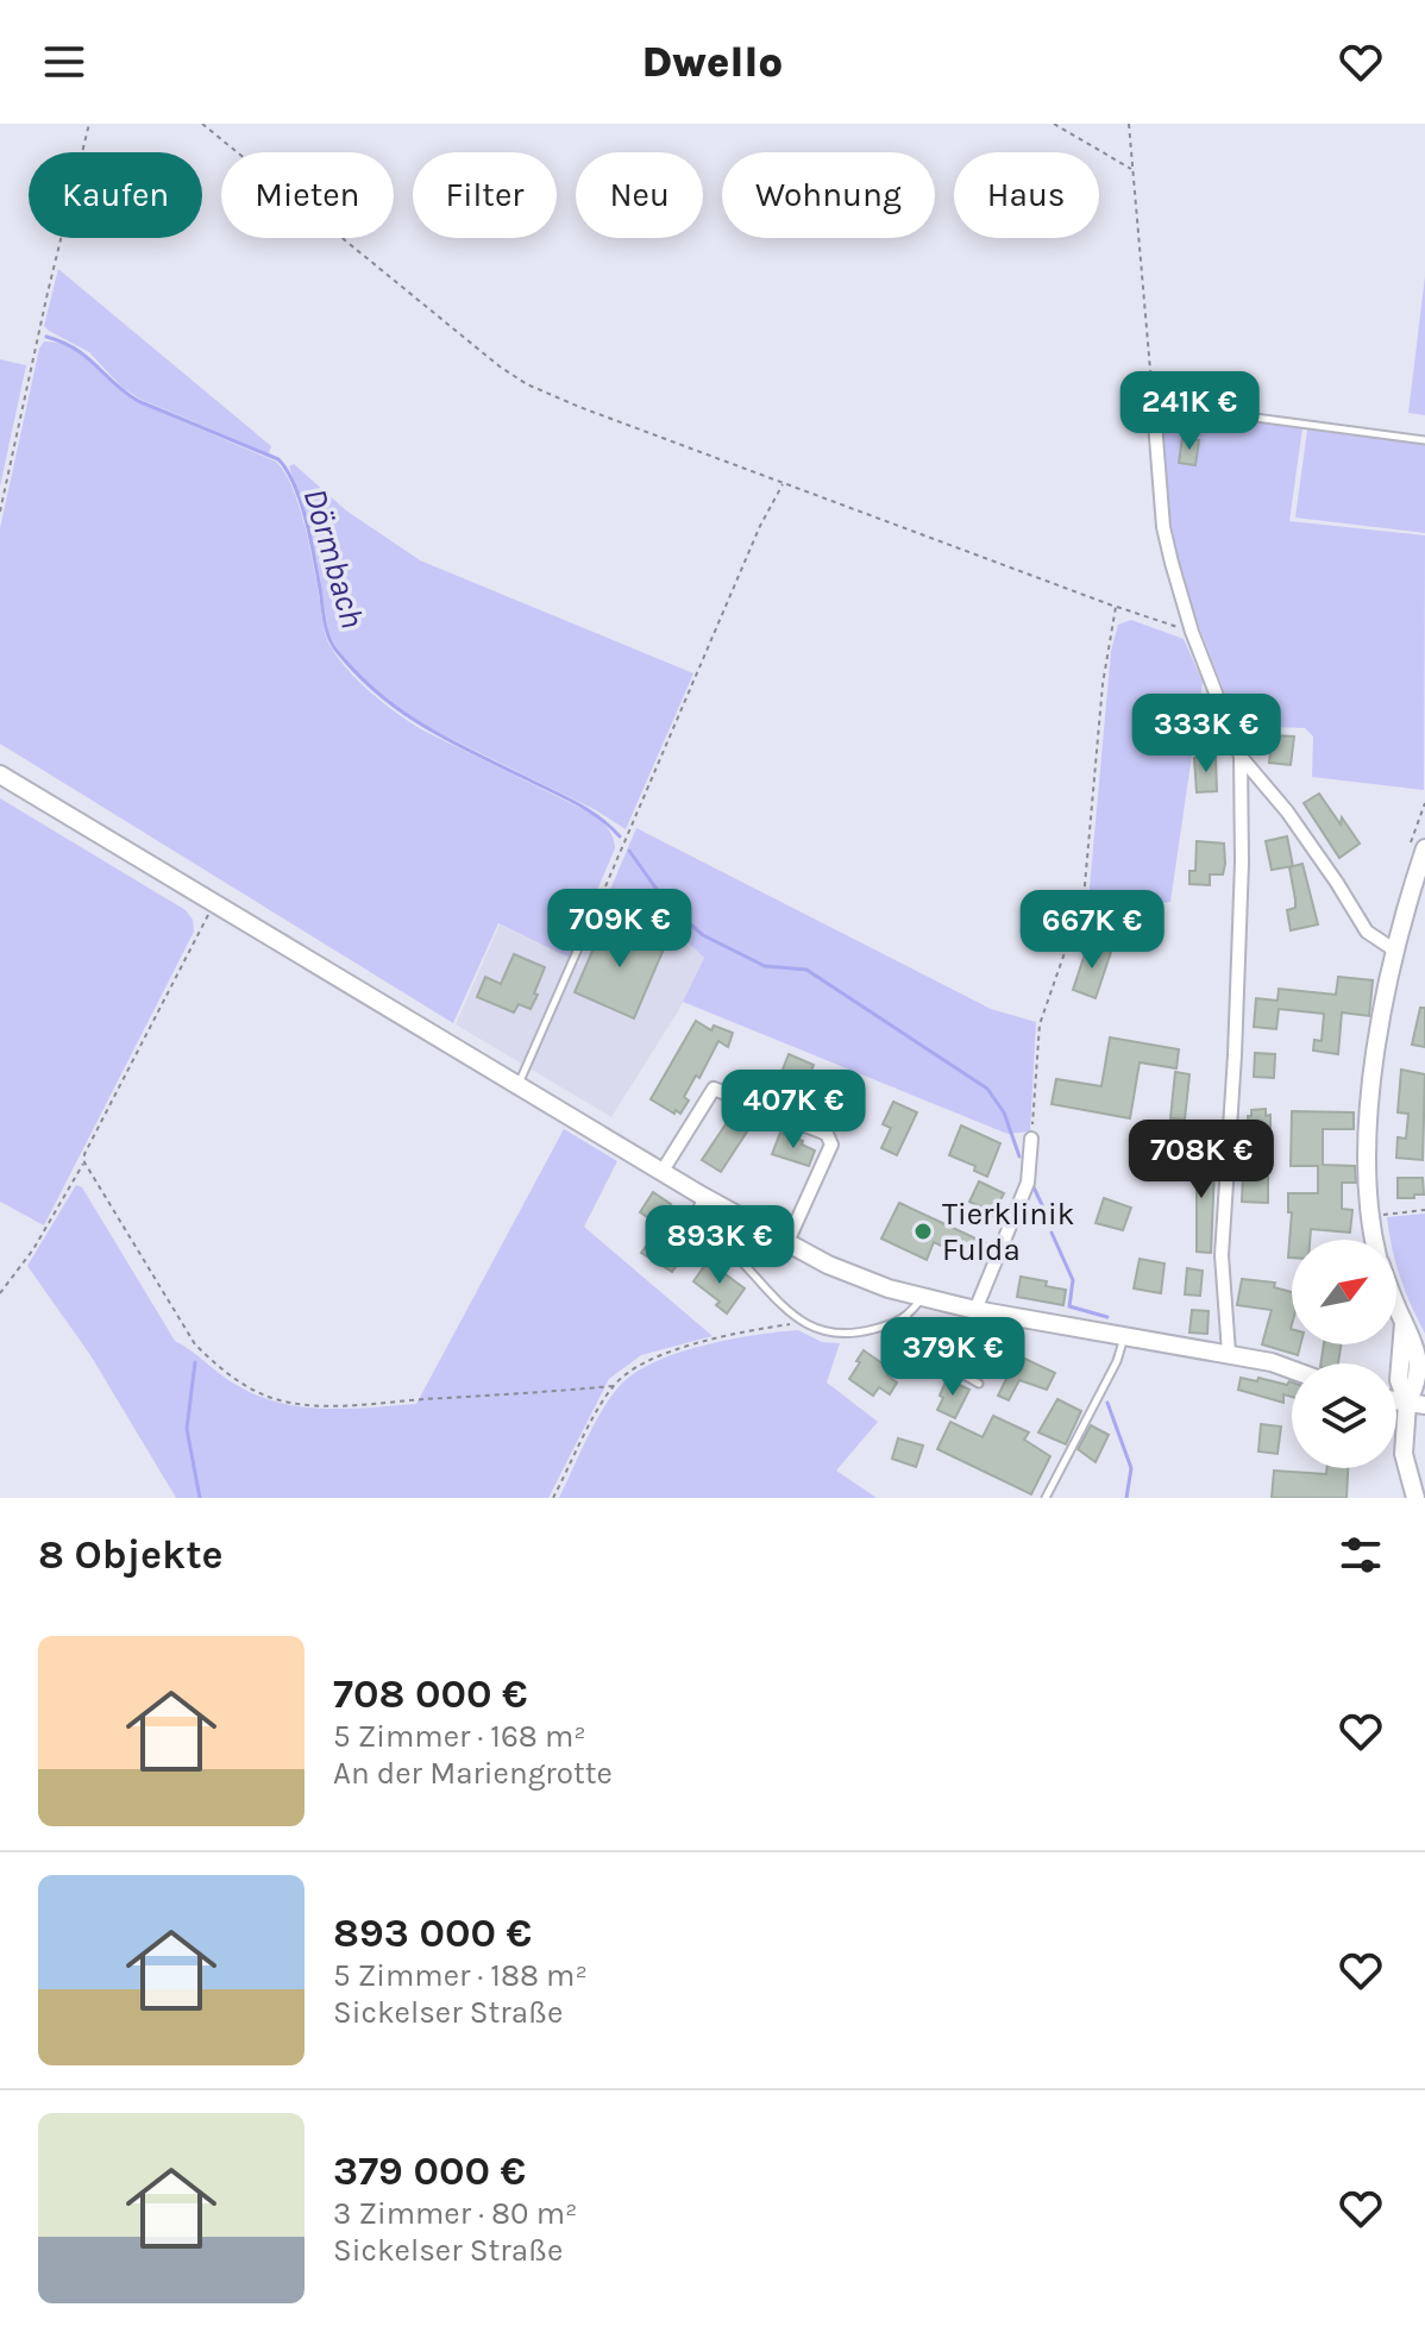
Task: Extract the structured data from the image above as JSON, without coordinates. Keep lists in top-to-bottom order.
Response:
{
  "water": ["Dörmbach"],
  "places": ["Tierklinik Fulda"],
  "north": "top right",
  "page": {
    "header": "Dwello",
    "chip": [
      "Kaufen",
      "Mieten",
      "Filter",
      "Neu",
      "Wohnung",
      "Haus"
    ],
    "price": [
      "241K €",
      "333K €",
      "709K €",
      "667K €",
      "407K €",
      "708K €",
      "893K €",
      "379K €"
    ],
    "heading": "8 Objekte",
    "list": [
      {
        "name": "708 000 €",
        "note": "5 Zimmer · 168 m² · An der Mariengrotte"
      },
      {
        "name": "893 000 €",
        "note": "5 Zimmer · 188 m² · Sickelser Straße"
      },
      {
        "name": "379 000 €",
        "note": "3 Zimmer · 80 m² · Sickelser Straße"
      }
    ]
  }
}
